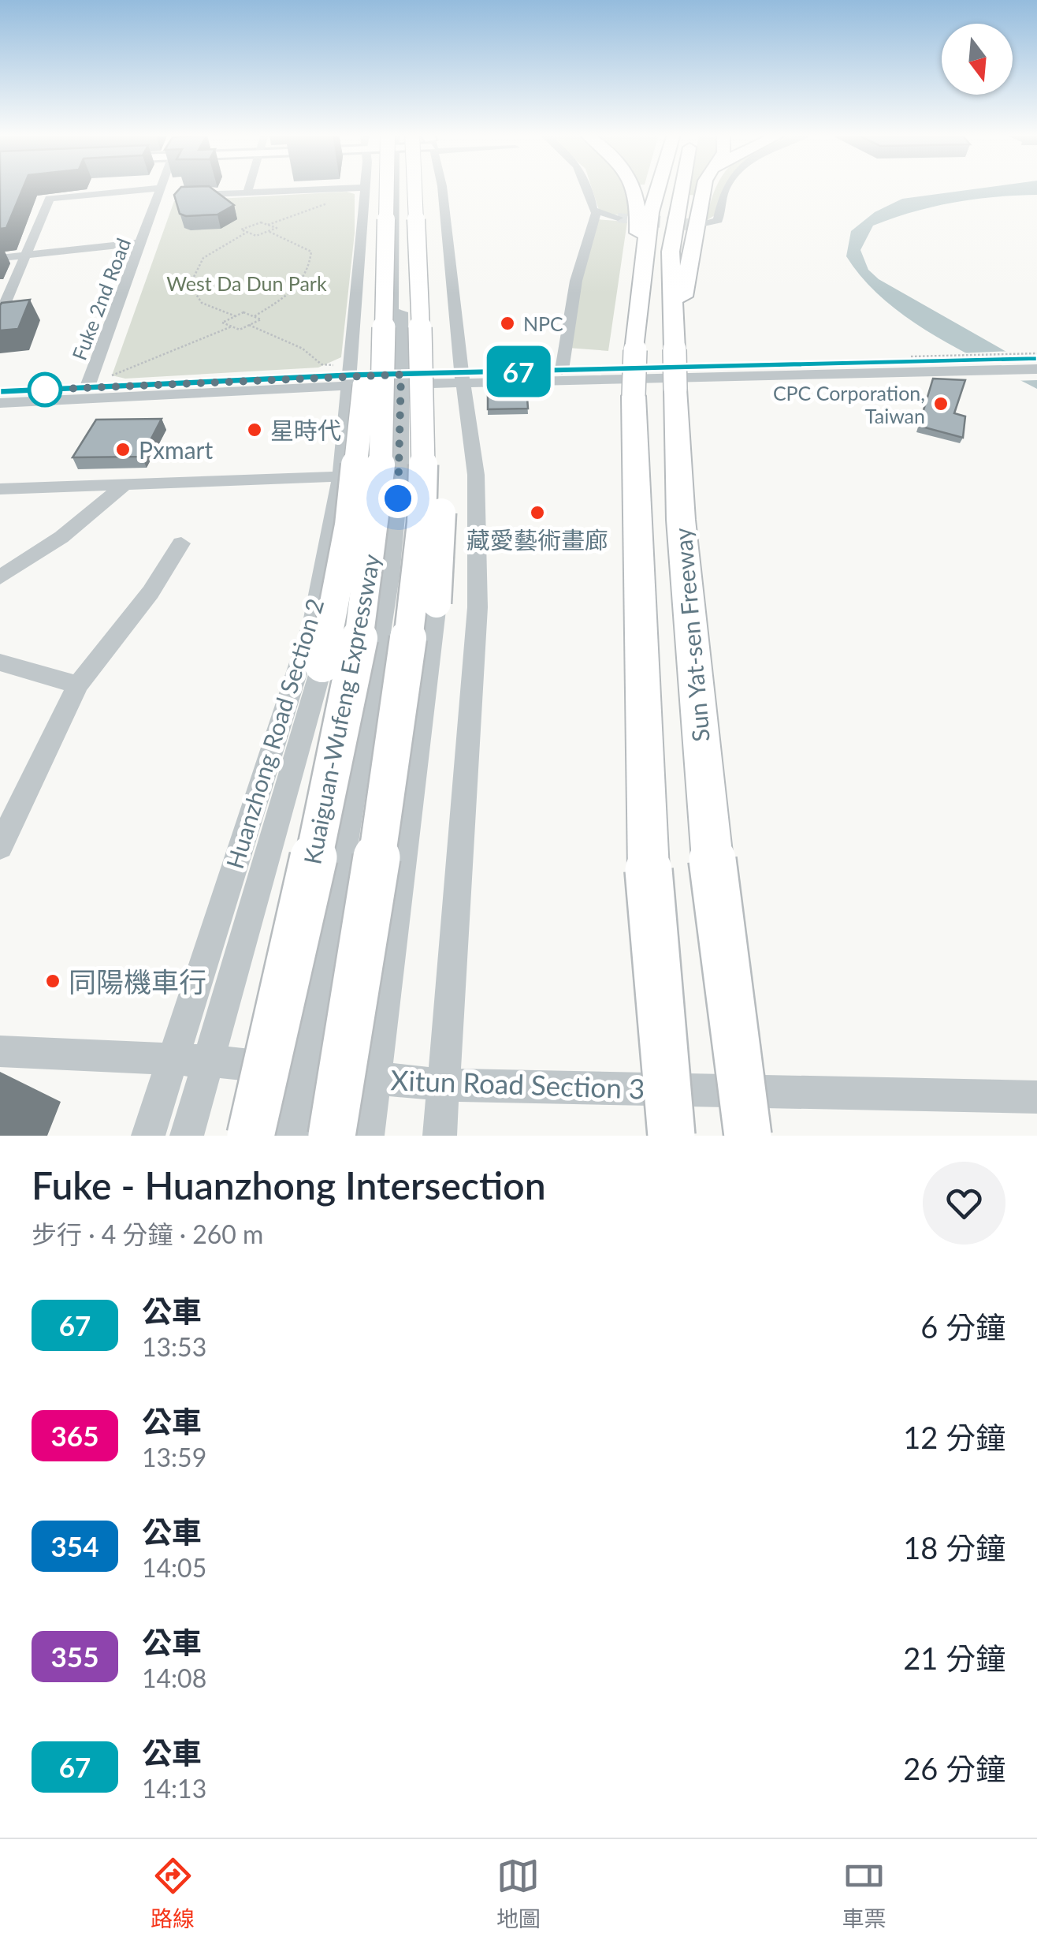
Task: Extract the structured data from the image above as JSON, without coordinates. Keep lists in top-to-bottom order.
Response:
{
  "streets": {
    "highway": ["Sun Yat-sen Freeway", "Kuaiguan-Wufeng Expressway"],
    "street": ["Fuke 2nd Road", "Huanzhong Road Section 2", "Xitun Road Section 3"]
  },
  "crossings": [
    ["Huanzhong Road Section 2", "Xitun Road Section 3"]
  ],
  "parks": ["West Da Dun Park"],
  "places": [
    "NPC",
    "CPC Corporation, Taiwan",
    "星時代",
    "Pxmart",
    "藏愛藝術畫廊",
    "同陽機車行"
  ],
  "lines": ["bus line 67"],
  "north": "bottom",
  "page": {
    "on_map": "67",
    "heading": ["Fuke - Huanzhong Intersection", "步行 · 4 分鐘 · 260 m"],
    "list": [
      {
        "mark": "67",
        "name": "公車",
        "note": "13:53",
        "value": "6 分鐘"
      },
      {
        "mark": "365",
        "name": "公車",
        "note": "13:59",
        "value": "12 分鐘"
      },
      {
        "mark": "354",
        "name": "公車",
        "note": "14:05",
        "value": "18 分鐘"
      },
      {
        "mark": "355",
        "name": "公車",
        "note": "14:08",
        "value": "21 分鐘"
      },
      {
        "mark": "67",
        "name": "公車",
        "note": "14:13",
        "value": "26 分鐘"
      }
    ],
    "tabs": ["路線", "地圖", "車票"]
  }
}
